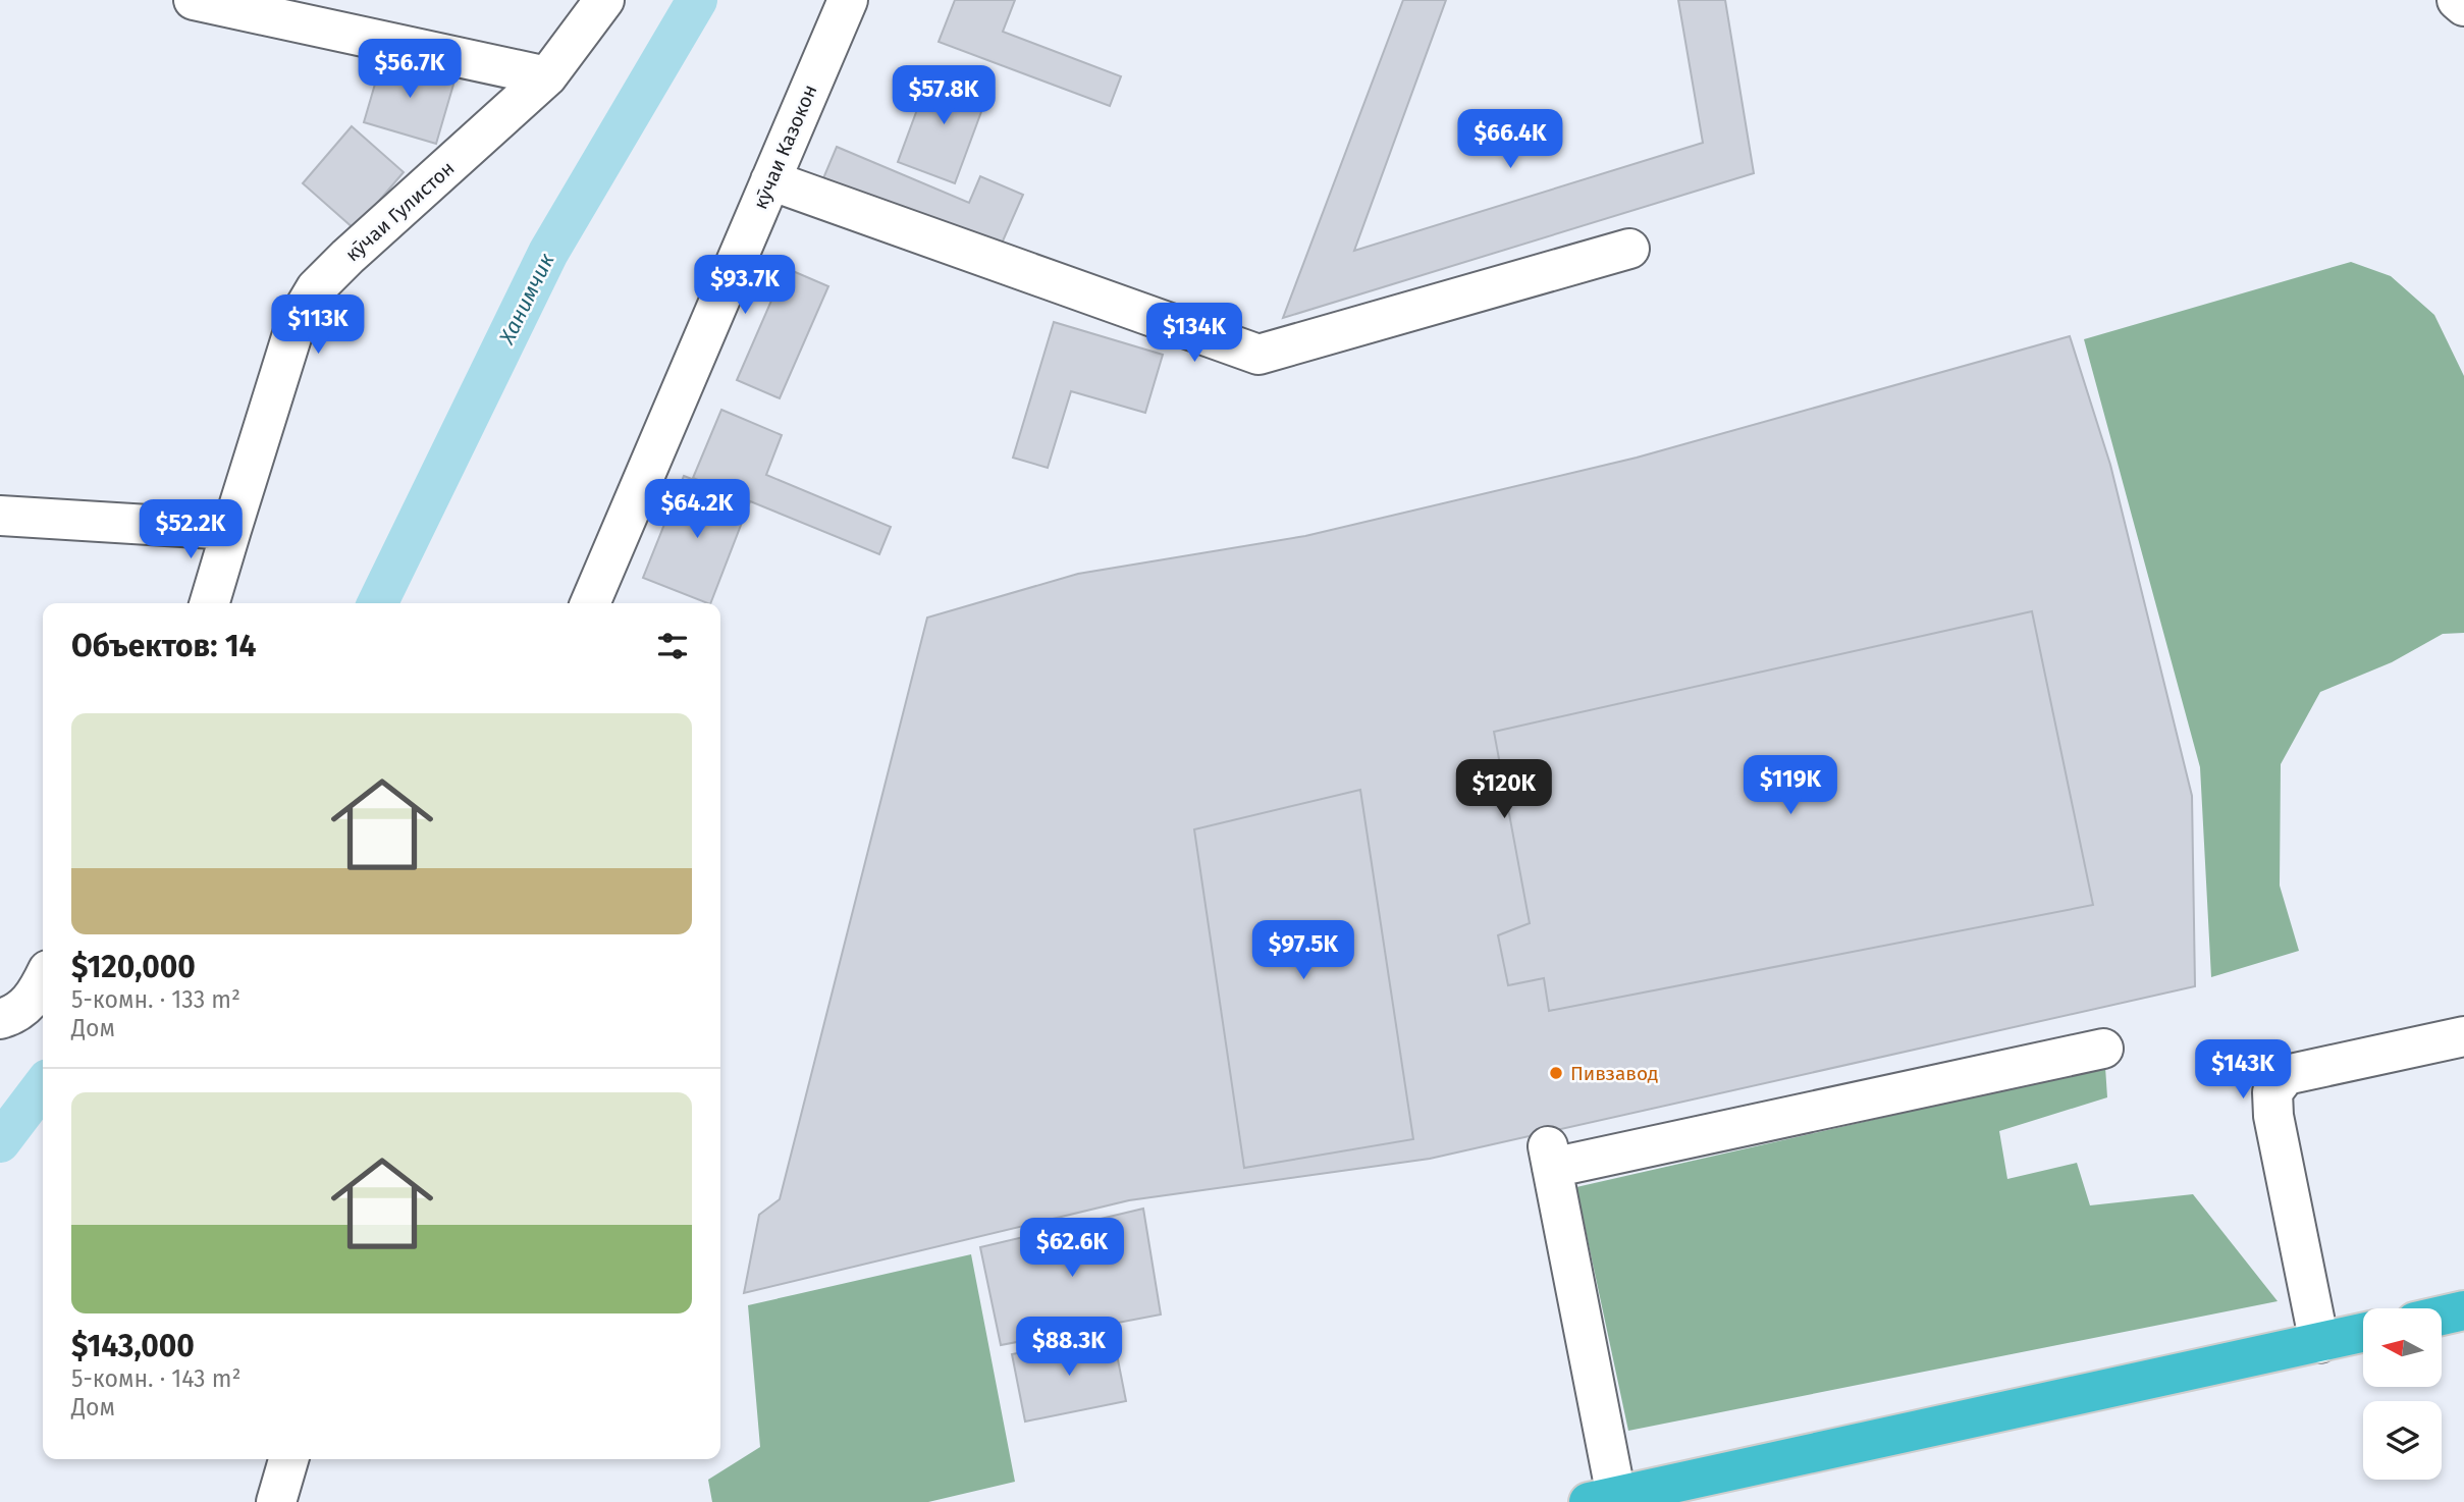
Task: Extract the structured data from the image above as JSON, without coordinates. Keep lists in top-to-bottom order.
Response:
{
  "streets": {
    "street": ["кӯчаи Казокон", "кӯчаи Гулистон"]
  },
  "water": ["Ханимчик"],
  "places": ["Пивзавод"],
  "north": "left",
  "page": {
    "price": [
      "$56.7K",
      "$57.8K",
      "$66.4K",
      "$93.7K",
      "$113K",
      "$134K",
      "$64.2K",
      "$52.2K",
      "$119K",
      "$120K",
      "$97.5K",
      "$143K",
      "$62.6K",
      "$88.3K"
    ],
    "heading": "Объектов: 14",
    "list": [
      {
        "name": "$120,000",
        "note": "5-комн. · 133 m² · Дом"
      },
      {
        "name": "$143,000",
        "note": "5-комн. · 143 m² · Дом"
      }
    ]
  }
}
